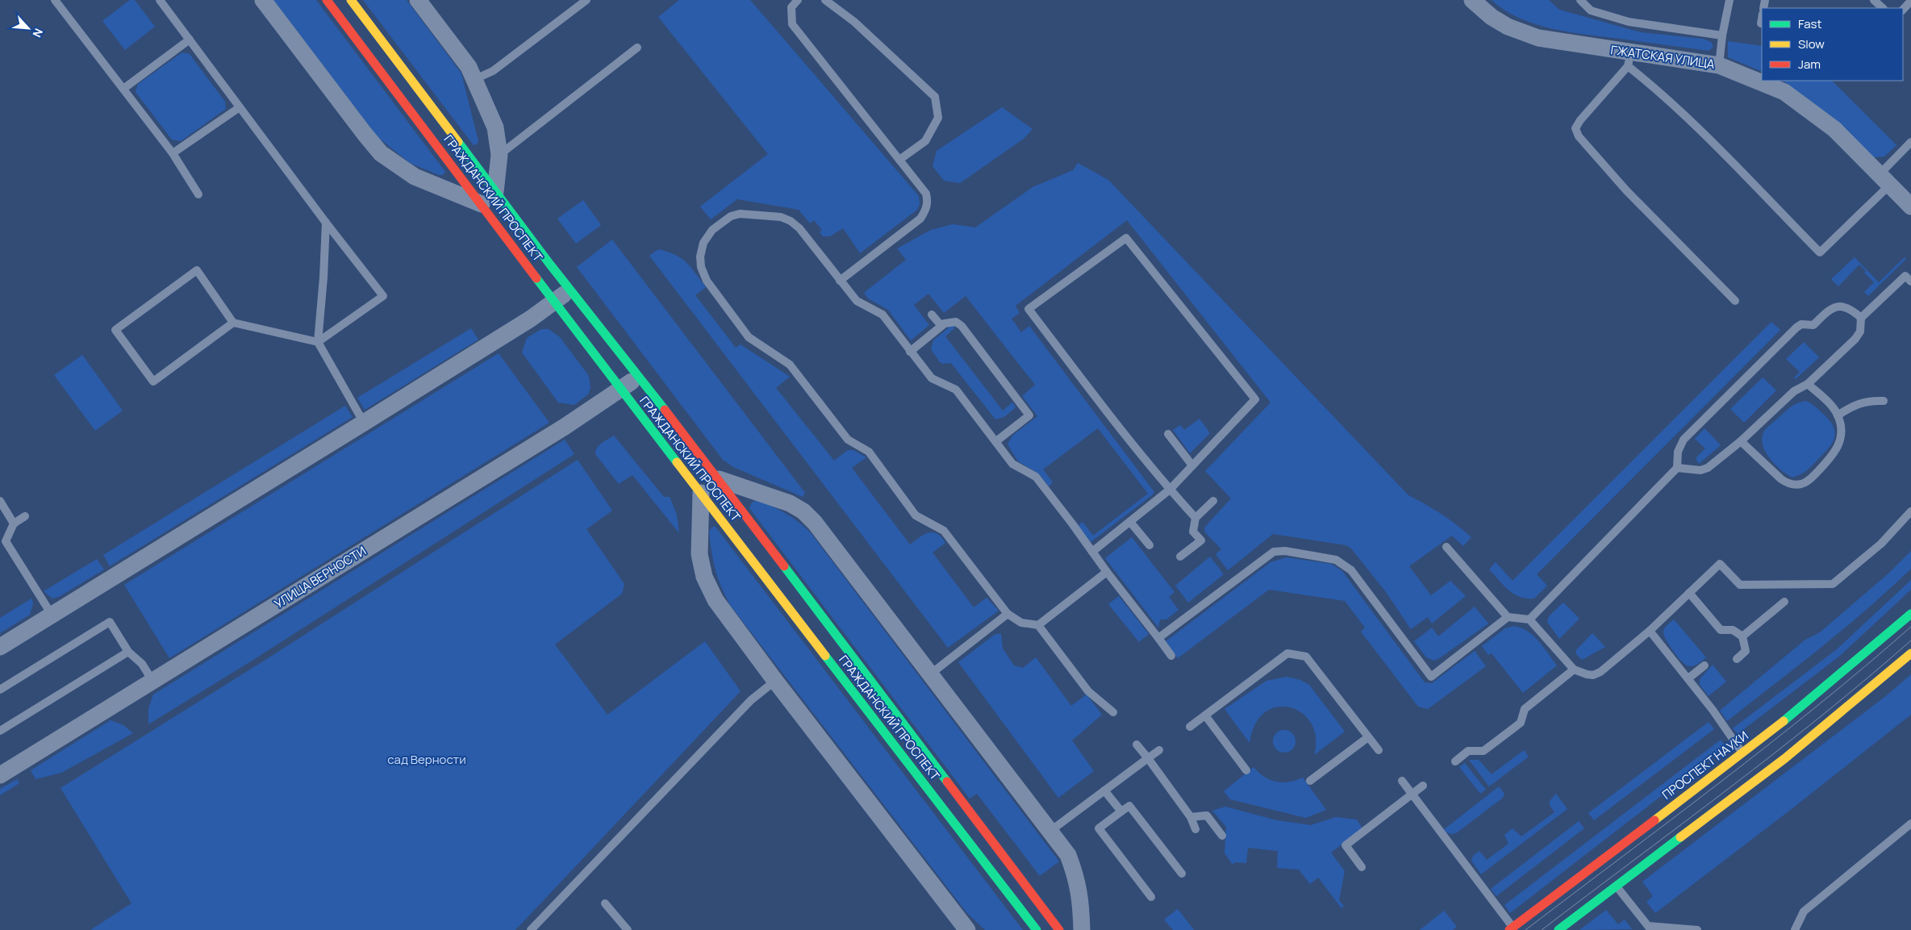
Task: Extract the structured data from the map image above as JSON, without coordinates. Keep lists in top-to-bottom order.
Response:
{
  "streets": {
    "main road": ["ГРАЖДАНСКИЙ ПРОСПЕКТ", "ПРОСПЕКТ НАУКИ"],
    "street": ["ГЖАТСКАЯ УЛИЦА", "УЛИЦА ВЕРНОСТИ"]
  },
  "crossings": [
    ["ГРАЖДАНСКИЙ ПРОСПЕКТ", "УЛИЦА ВЕРНОСТИ"]
  ],
  "parks": ["сад Верности"],
  "legend": ["Fast", "Slow", "Jam"],
  "north": "bottom right"
}
